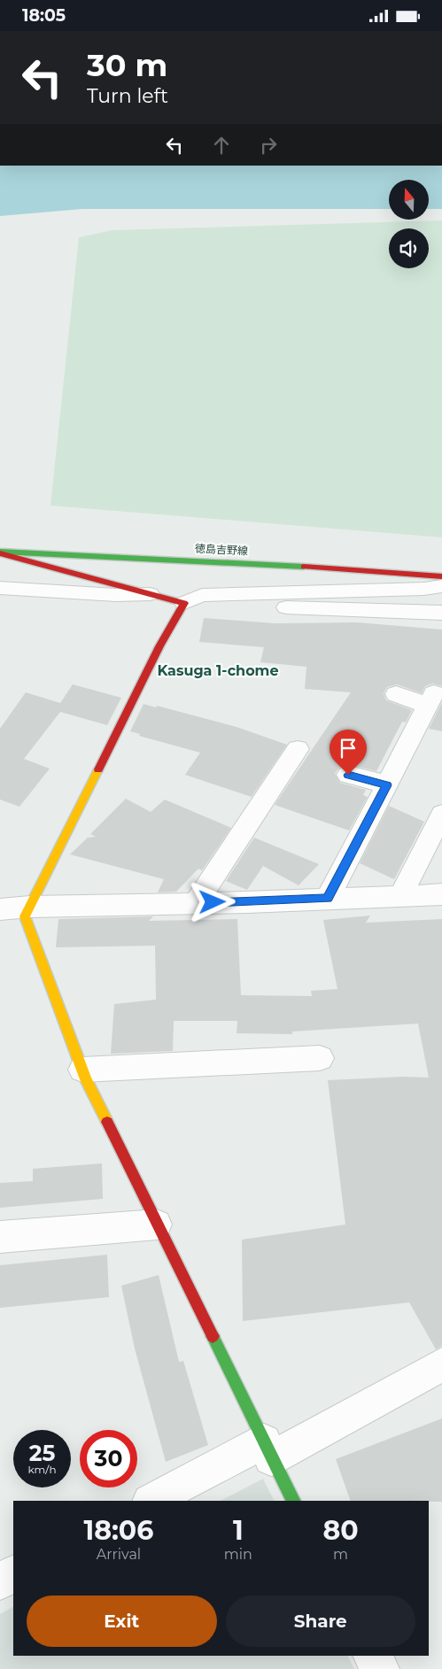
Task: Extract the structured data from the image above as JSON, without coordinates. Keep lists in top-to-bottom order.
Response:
{
  "streets": {
    "street": ["徳島吉野線"]
  },
  "districts": ["Kasuga 1-chome"],
  "north": "top",
  "page": {
    "status": "18:05",
    "turn": ["30 m", "Turn left"],
    "speed": "25 km/h",
    "limit": "30",
    "eta": [
      "18:06",
      "Arrival",
      "1",
      "min",
      "80",
      "m"
    ],
    "buttons": ["Exit", "Share"]
  }
}
